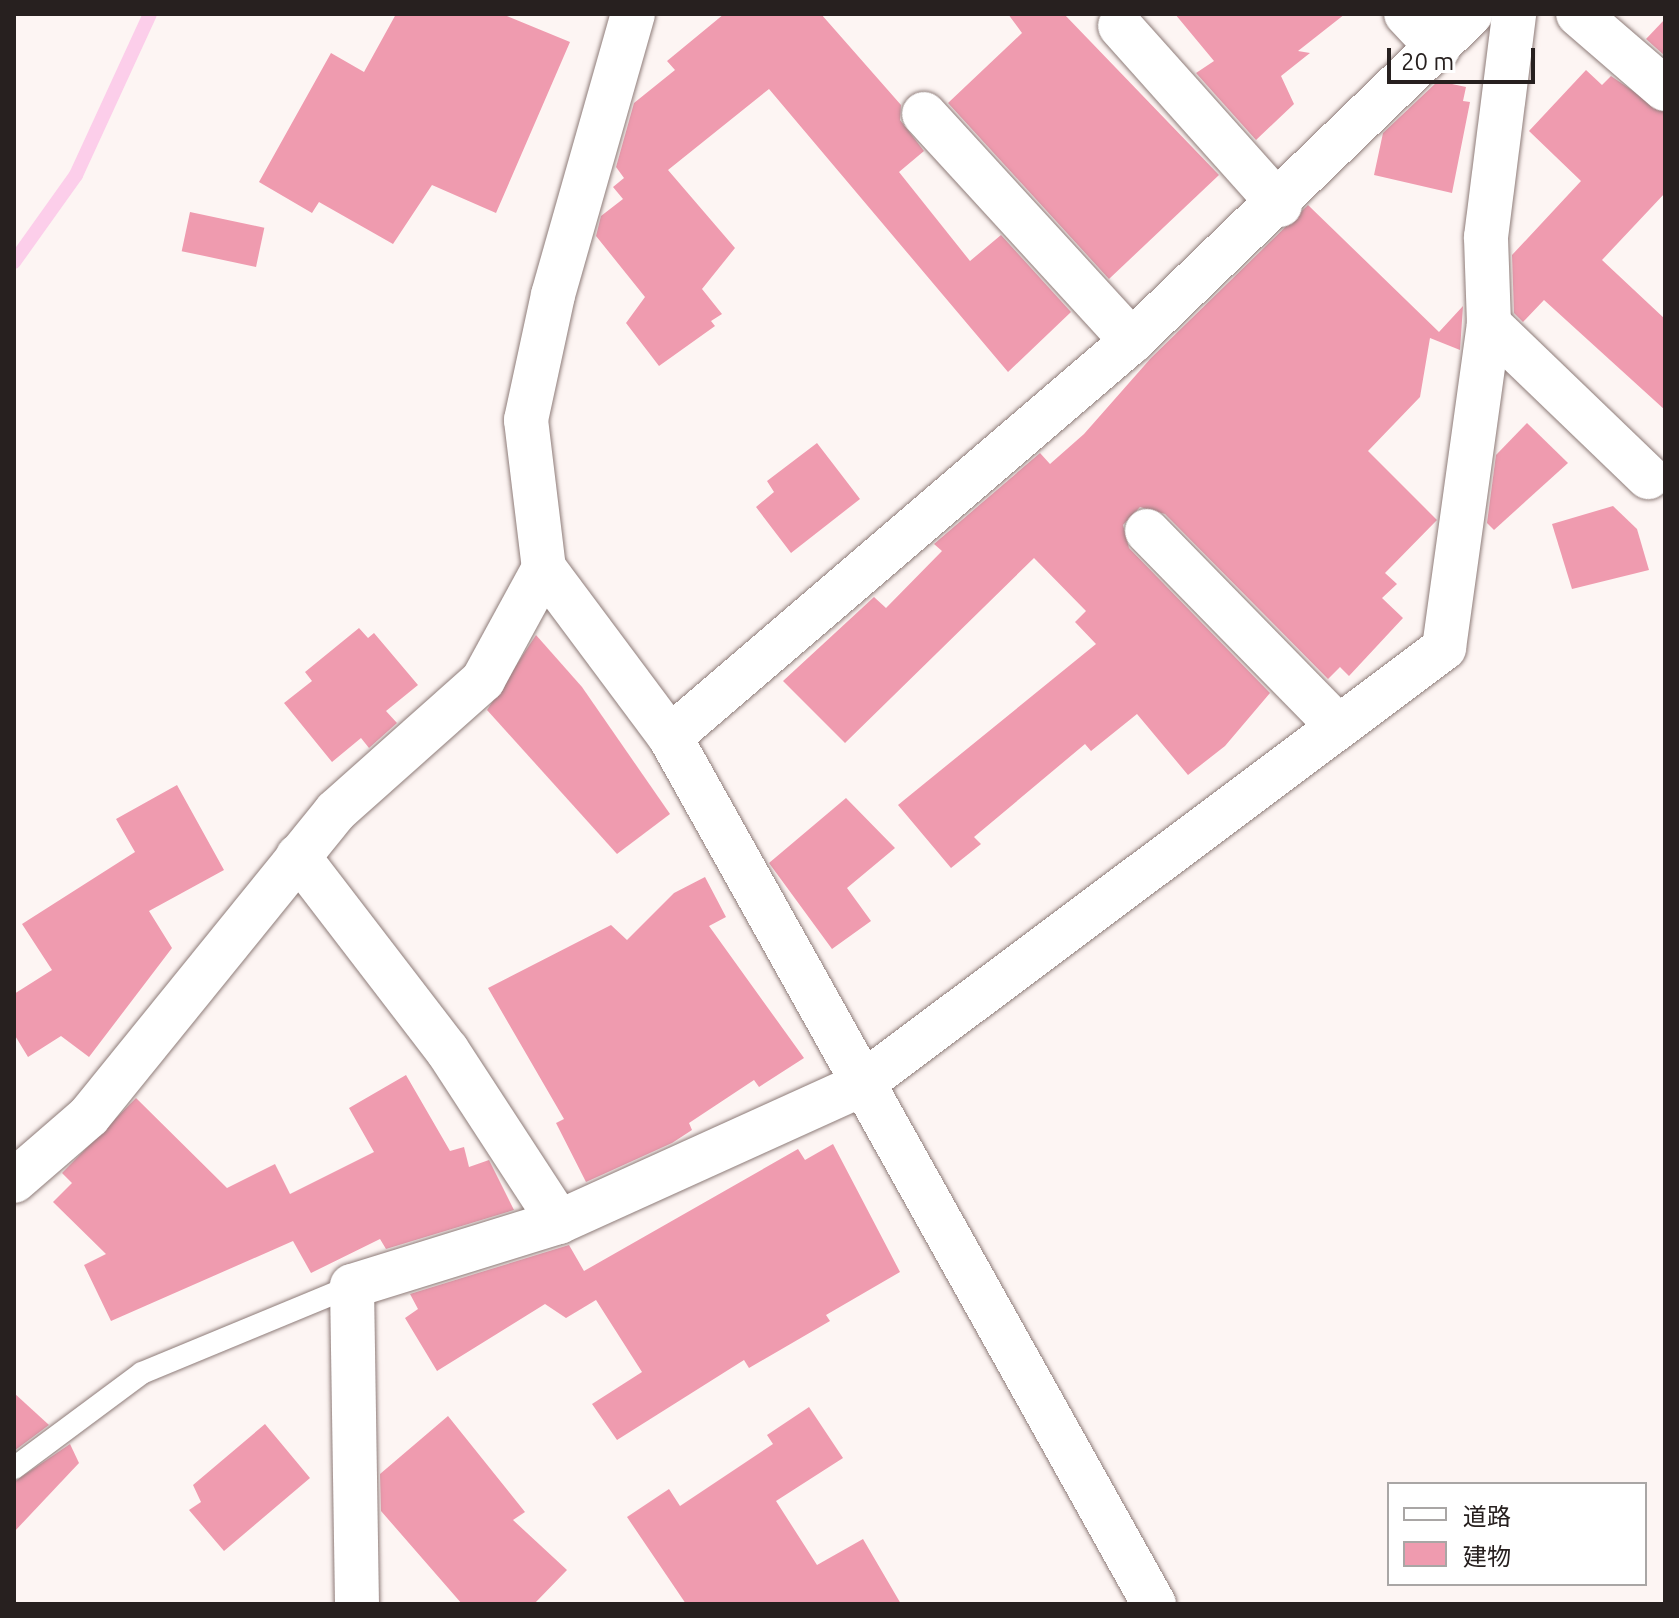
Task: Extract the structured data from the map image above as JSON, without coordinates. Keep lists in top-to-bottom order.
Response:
{
  "legend": ["道路", "建物"],
  "scale_bar": "20 m"
}
